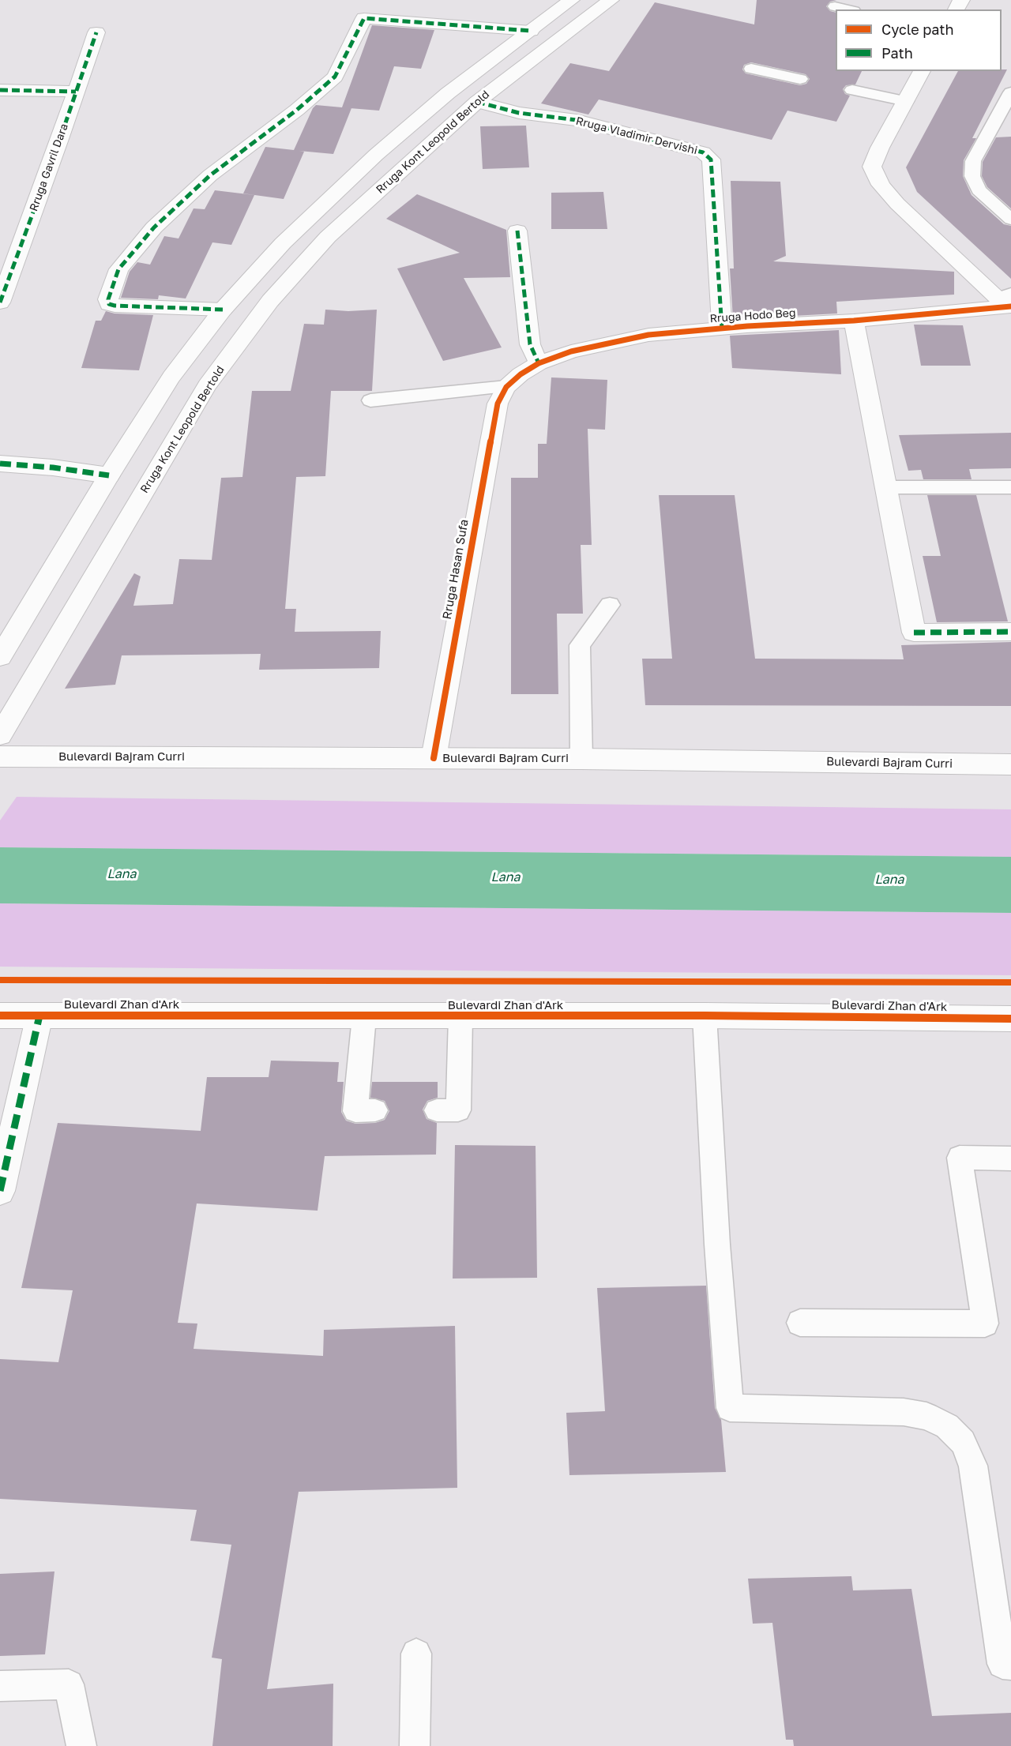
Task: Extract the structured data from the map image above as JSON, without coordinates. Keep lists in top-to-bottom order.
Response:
{
  "streets": {
    "street": [
      "Rruga Vladimir Dervishi",
      "Rruga Kont Leopold Bertold",
      "Rruga Gavril Dara",
      "Rruga Hodo Beg",
      "Rruga Hasan Sufa",
      "Bulevardi Bajram Curri",
      "Bulevardi Zhan d'Ark"
    ]
  },
  "crossings": [
    ["Rruga Vladimir Dervishi", "Rruga Kont Leopold Bertold"],
    ["Rruga Vladimir Dervishi", "Rruga Hodo Beg"],
    ["Rruga Hodo Beg", "Rruga Hasan Sufa"],
    ["Rruga Hasan Sufa", "Bulevardi Bajram Curri"]
  ],
  "water": ["Lana"],
  "legend": ["Cycle path", "Path"]
}
